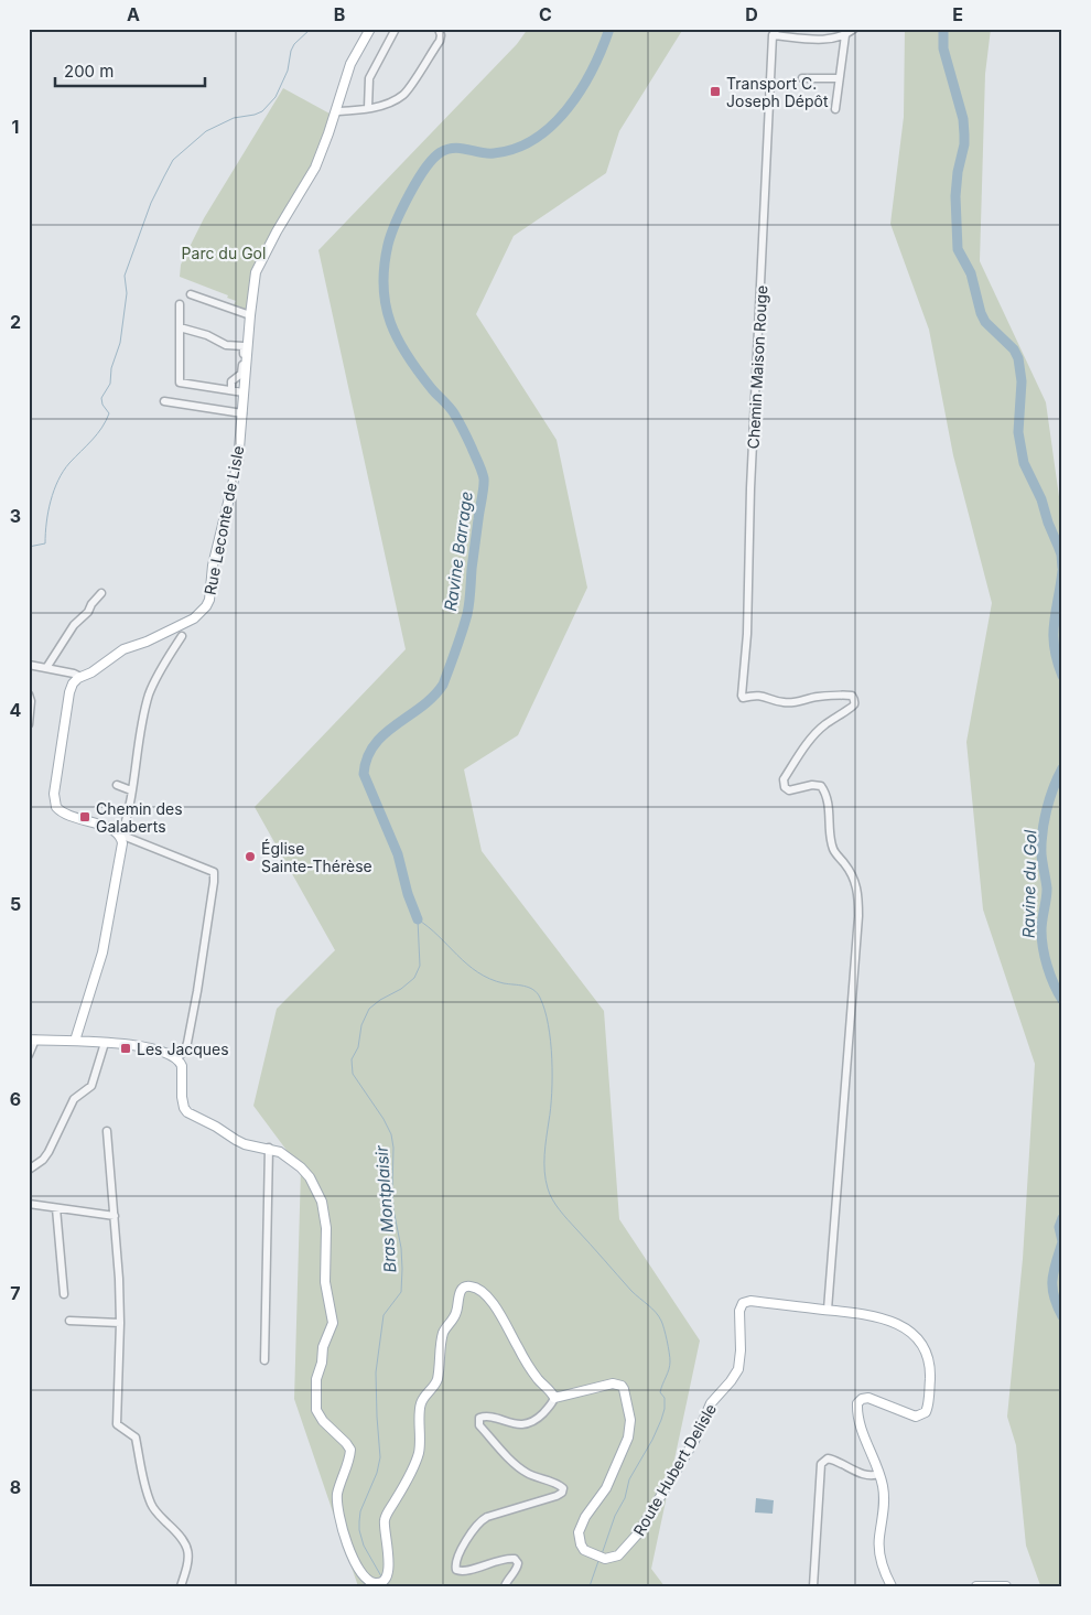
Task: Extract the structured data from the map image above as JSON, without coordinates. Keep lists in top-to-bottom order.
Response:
{
  "streets": {
    "main road": ["Rue Leconte de Lisle", "Route Hubert Delisle"],
    "street": ["Chemin Maison Rouge"]
  },
  "crossings": [
    ["Chemin Maison Rouge", "Route Hubert Delisle"]
  ],
  "water": ["Ravine Barrage", "Ravine du Gol", "Bras Montplaisir"],
  "parks": ["Parc du Gol"],
  "places": {
    "transit": ["Transport C. Joseph Dépôt", "Chemin des Galaberts", "Les Jacques"],
    "other": ["Église Sainte-Thérèse"]
  },
  "scale_bar": "200 m",
  "grid": {
    "columns": [
      "A",
      "B",
      "C",
      "D",
      "E"
    ],
    "rows": [
      "1",
      "2",
      "3",
      "4",
      "5",
      "6",
      "7",
      "8"
    ]
  }
}
